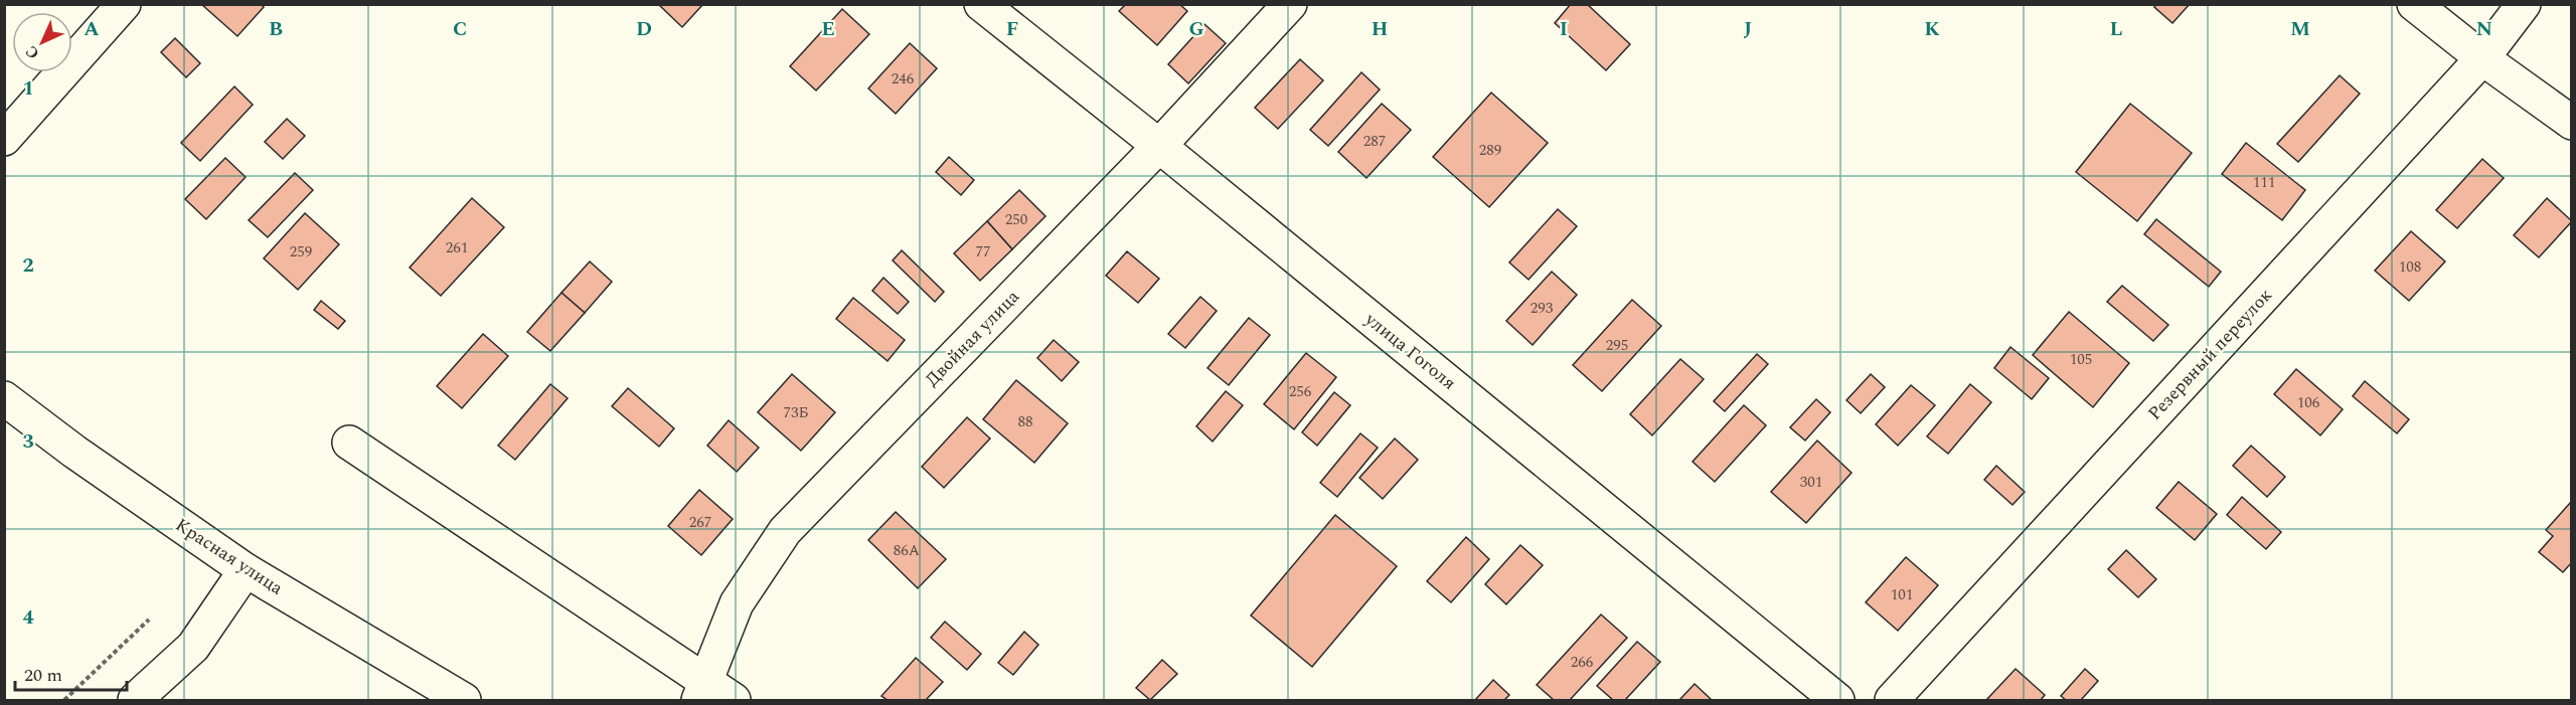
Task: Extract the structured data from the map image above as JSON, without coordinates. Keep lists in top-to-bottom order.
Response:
{
  "streets": {
    "street": [
      "Двойная улица",
      "улица Гоголя",
      "Резервный переулок",
      "Красная улица"
    ]
  },
  "crossings": [
    ["Двойная улица", "улица Гоголя"]
  ],
  "house_numbers": [
    "246",
    "287",
    "289",
    "111",
    "250",
    "261",
    "259",
    "77",
    "108",
    "293",
    "295",
    "105",
    "256",
    "106",
    "73Б",
    "88",
    "301",
    "267",
    "86А",
    "101",
    "266"
  ],
  "scale_bar": "20 m",
  "north": "bottom left",
  "grid": {
    "columns": [
      "A",
      "B",
      "C",
      "D",
      "E",
      "F",
      "G",
      "H",
      "I",
      "J",
      "K",
      "L",
      "M",
      "N"
    ],
    "rows": [
      "1",
      "2",
      "3",
      "4"
    ]
  }
}
